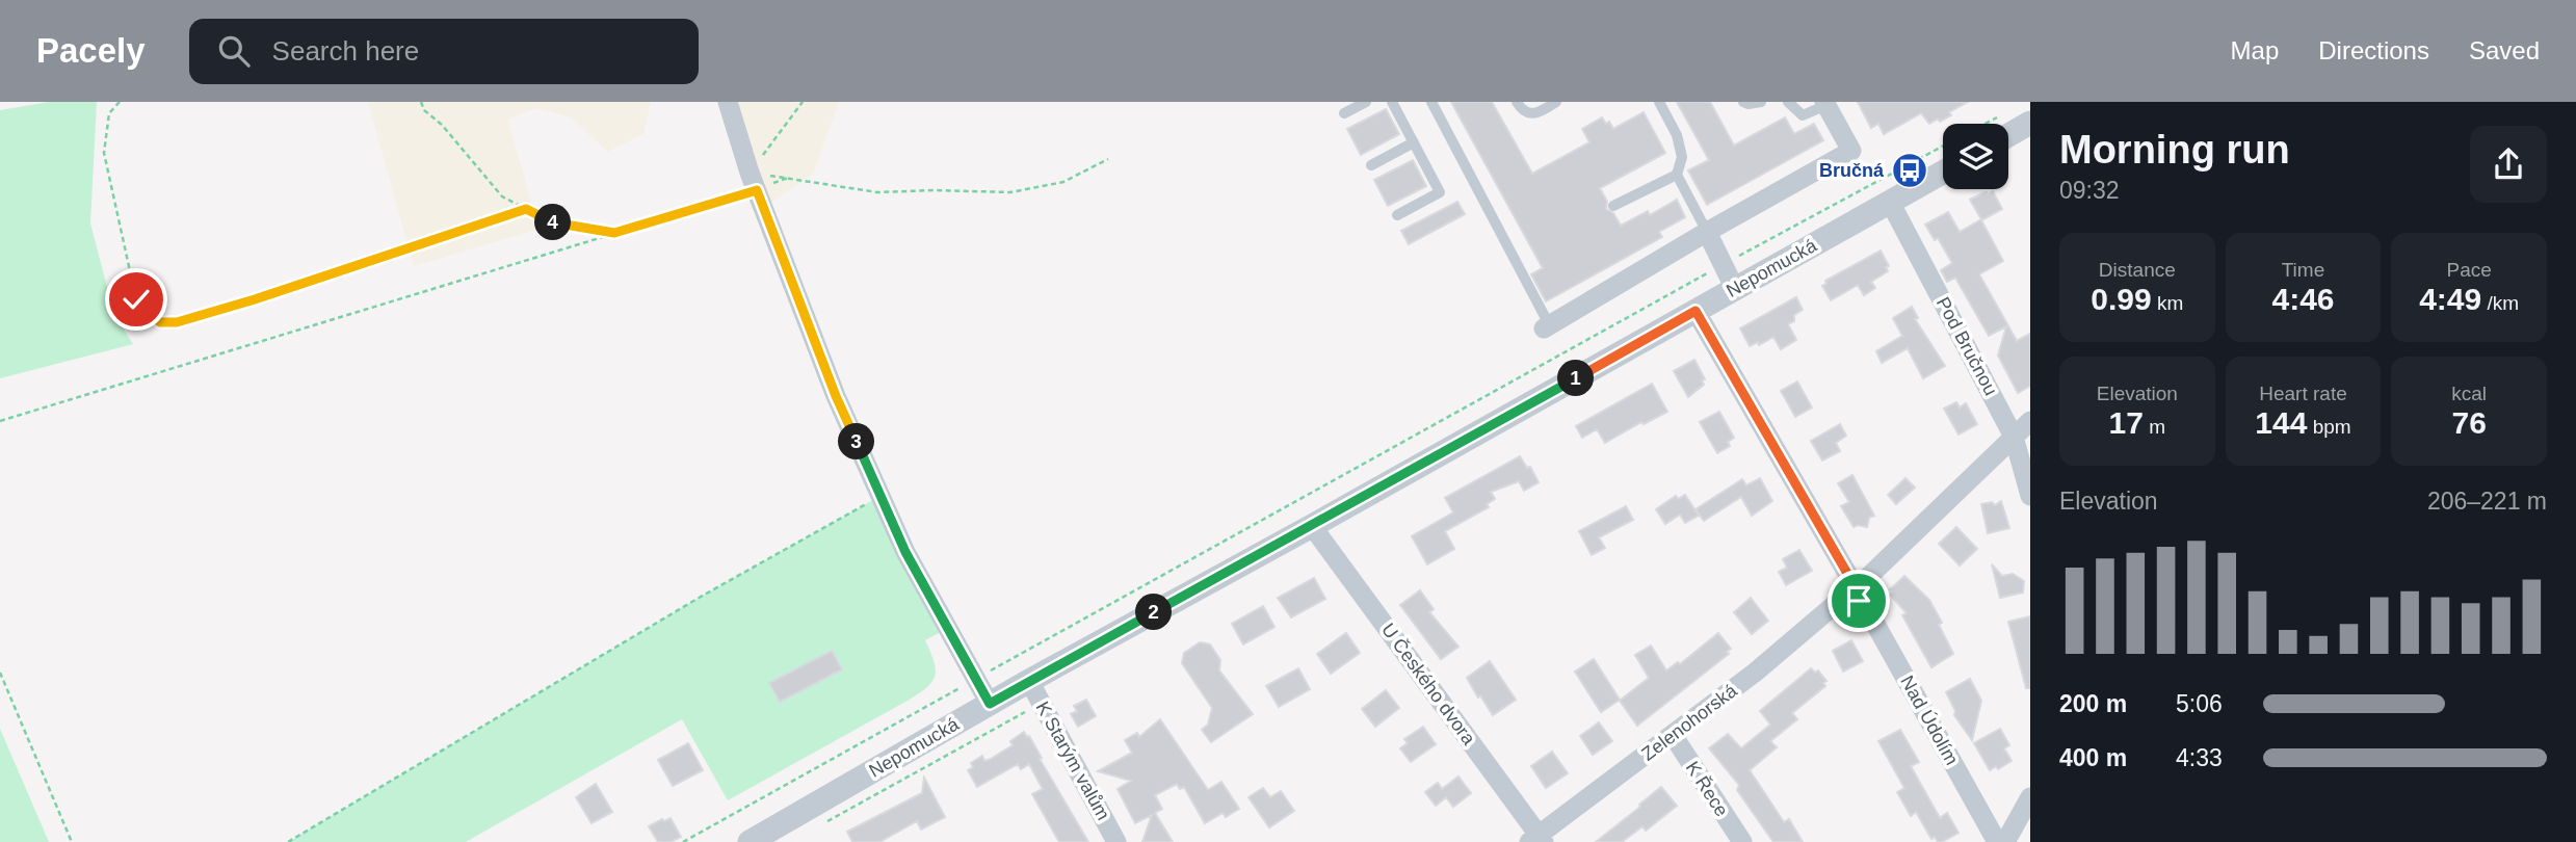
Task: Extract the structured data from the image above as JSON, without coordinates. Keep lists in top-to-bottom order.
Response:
{
  "streets": {
    "street": [
      "Nepomucká",
      "Pod Bručnou",
      "U Českého dvora",
      "Nad Údolím",
      "Zelenohorská",
      "K Starým valům",
      "K Řece"
    ]
  },
  "crossings": [
    ["Nepomucká", "Pod Bručnou"],
    ["Nepomucká", "U Českého dvora"],
    ["Nepomucká", "Nad Údolím"],
    ["Nepomucká", "K Starým valům"],
    ["Pod Bručnou", "Zelenohorská"],
    ["U Českého dvora", "Zelenohorská"],
    ["Nad Údolím", "Zelenohorská"],
    ["Zelenohorská", "K Řece"]
  ],
  "places": {
    "bus stop": ["Bručná"]
  },
  "page": {
    "header": "Pacely",
    "search": "Search here",
    "nav": ["Map", "Directions", "Saved"],
    "heading": ["Morning run", "09:32"],
    "pins": [
      "4",
      "1",
      "3",
      "2"
    ],
    "stats": [
      ["Distance", "0.99 km"],
      ["Time", "4:46"],
      ["Pace", "4:49 /km"],
      ["Elevation", "17 m"],
      ["Heart rate", "144 bpm"],
      ["kcal", "76"]
    ],
    "chart": ["Elevation", "206–221 m"],
    "list": [
      {
        "name": "200 m",
        "note": "5:06"
      },
      {
        "name": "400 m",
        "note": "4:33"
      }
    ]
  }
}
